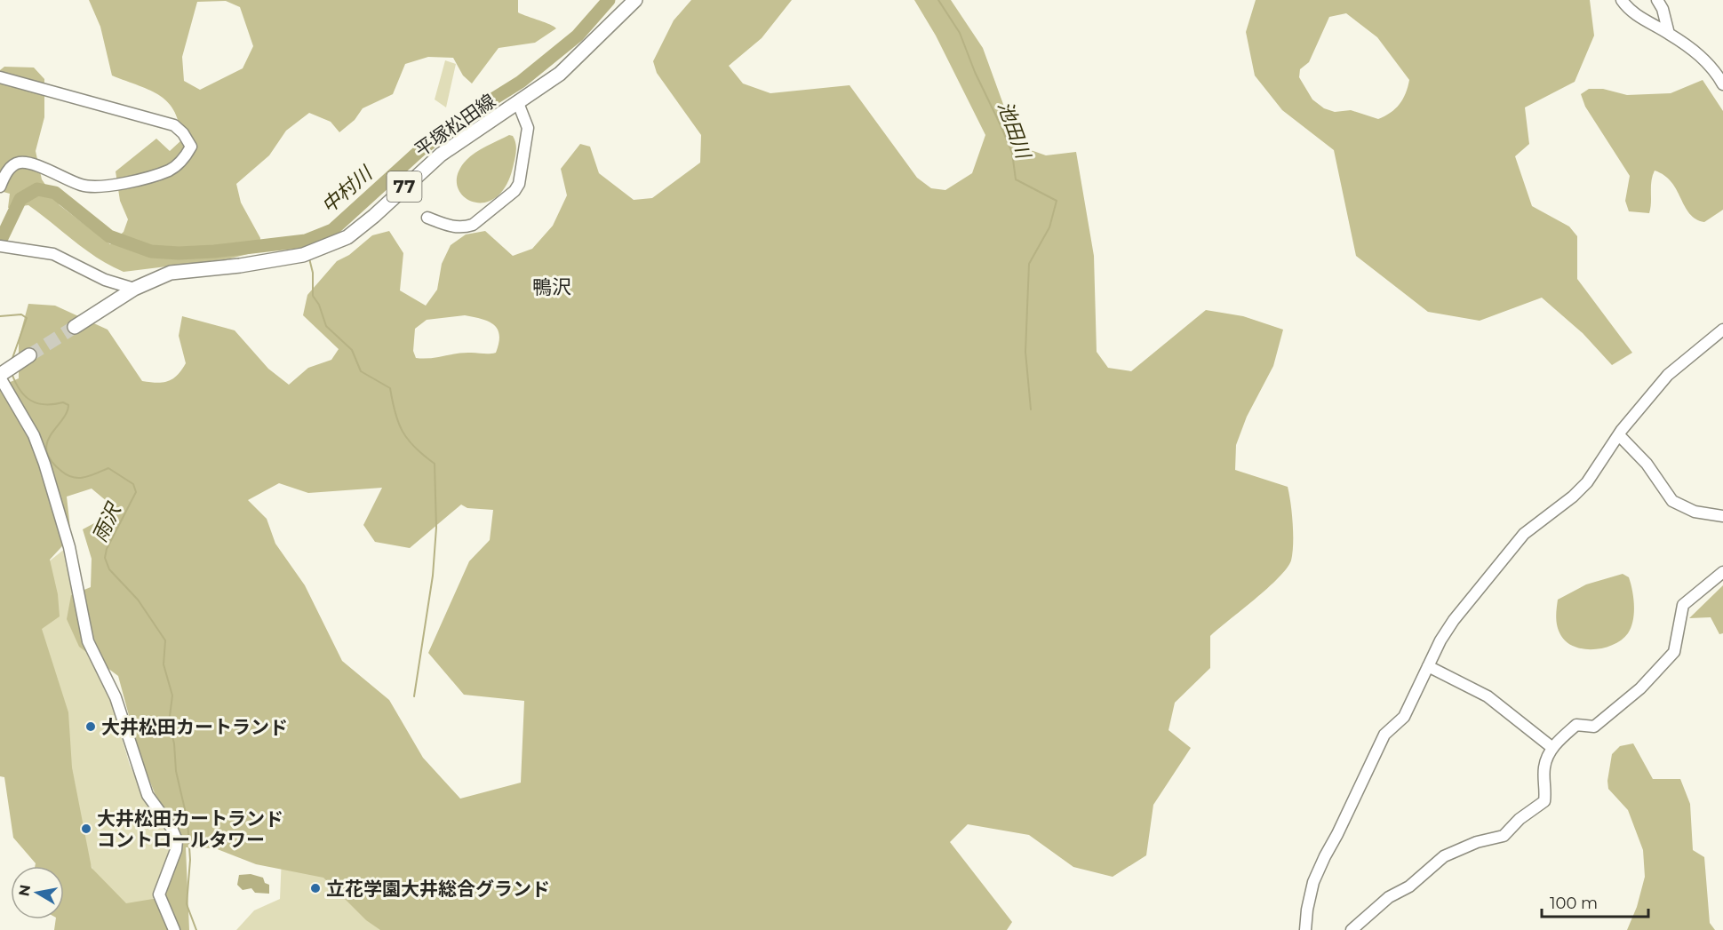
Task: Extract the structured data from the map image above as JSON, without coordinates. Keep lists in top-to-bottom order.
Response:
{
  "streets": {
    "main road": ["平塚松田線", "77"]
  },
  "districts": ["鴨沢"],
  "water": ["池田川", "中村川", "雨沢"],
  "places": ["大井松田カートランド", "大井松田カートランド コントロールタワー", "立花学園大井総合グランド"],
  "scale_bar": "100 m",
  "north": "left"
}
